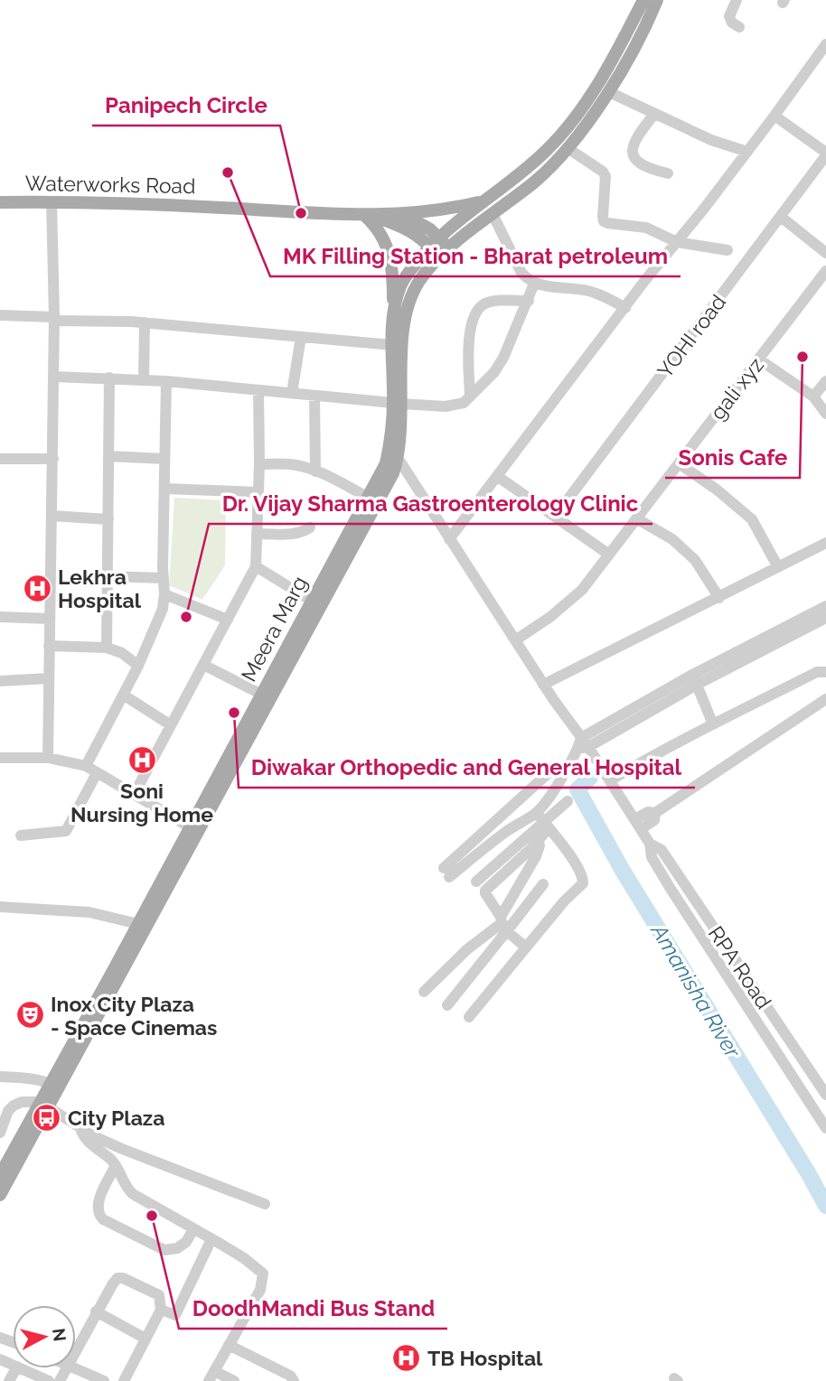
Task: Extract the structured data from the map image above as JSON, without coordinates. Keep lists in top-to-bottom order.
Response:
{
  "streets": {
    "main road": ["Waterworks Road", "Meera Marg"],
    "street": ["YOHI road", "gali xyz", "RPA Road"]
  },
  "water": ["Amanisha River"],
  "places": {
    "other": [
      "MK Filling Station - Bharat petroleum",
      "Panipech Circle",
      "Sonis Cafe",
      "Dr. Vijay Sharma Gastroenterology Clinic",
      "Diwakar Orthopedic and General Hospital",
      "DoodhMandi Bus Stand"
    ],
    "hospital": ["Lekhra Hospital", "Soni Nursing Home", "TB Hospital"],
    "theatre": ["Inox City Plaza - Space Cinemas"],
    "bus stop": ["City Plaza"]
  },
  "north": "right"
}
